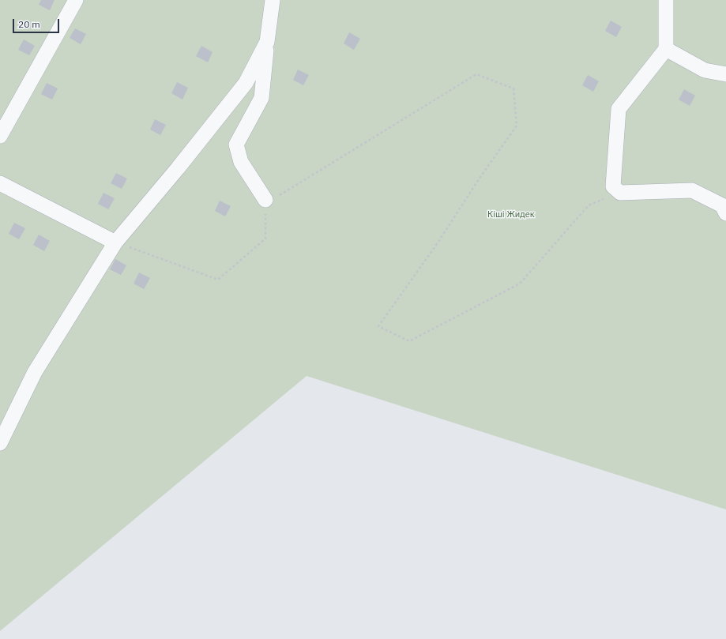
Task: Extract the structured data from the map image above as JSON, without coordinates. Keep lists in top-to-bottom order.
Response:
{
  "parks": ["Кіші Жидек"],
  "scale_bar": "20 m"
}
